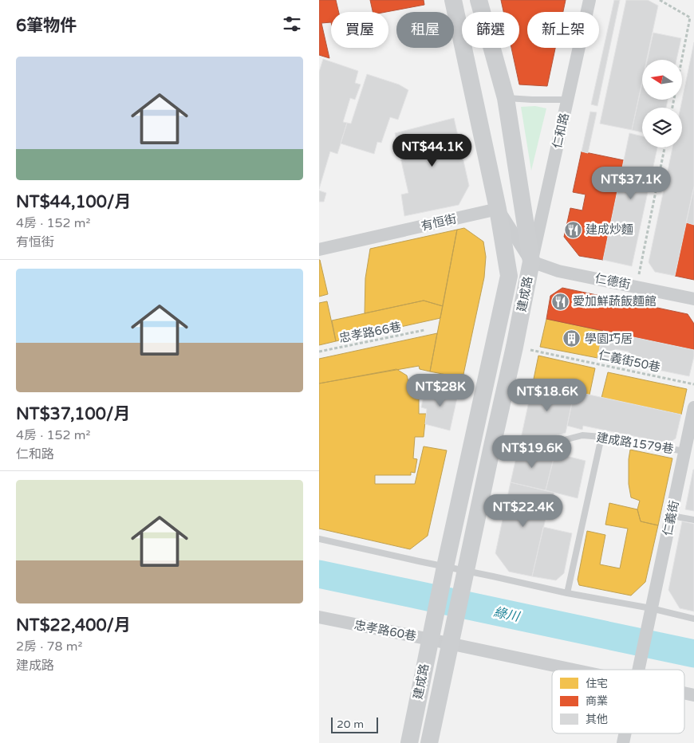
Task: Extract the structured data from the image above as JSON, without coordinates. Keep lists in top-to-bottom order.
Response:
{
  "streets": {
    "street": [
      "仁和路",
      "有恒街",
      "仁德街",
      "建成路",
      "仁義街",
      "忠孝路60巷"
    ],
    "lane": ["建成路1579巷"],
    "path": ["忠孝路66巷", "仁義街50巷"]
  },
  "crossings": [
    ["仁和路", "仁德街"],
    ["仁和路", "建成路"],
    ["有恒街", "建成路"],
    ["仁德街", "建成路"],
    ["建成路", "仁義街50巷"],
    ["建成路", "建成路1579巷"],
    ["建成路", "忠孝路60巷"],
    ["建成路1579巷", "仁義街"]
  ],
  "water": ["綠川"],
  "places": {
    "restaurant": ["建成炒麵", "愛加鮮蔬飯麵館"],
    "building": ["學園巧居"]
  },
  "legend": ["住宅", "商業", "其他"],
  "scale_bar": "20 m",
  "north": "left",
  "page": {
    "heading": "6筆物件",
    "chip": [
      "買屋",
      "租屋",
      "篩選",
      "新上架"
    ],
    "list": [
      {
        "name": "NT$44,100/月",
        "note": "4房 · 152 m² · 有恒街"
      },
      {
        "name": "NT$37,100/月",
        "note": "4房 · 152 m² · 仁和路"
      },
      {
        "name": "NT$22,400/月",
        "note": "2房 · 78 m² · 建成路"
      }
    ],
    "price": [
      "NT$44.1K",
      "NT$37.1K",
      "NT$28K",
      "NT$18.6K",
      "NT$19.6K",
      "NT$22.4K"
    ],
    "scale": "20 m"
  }
}
